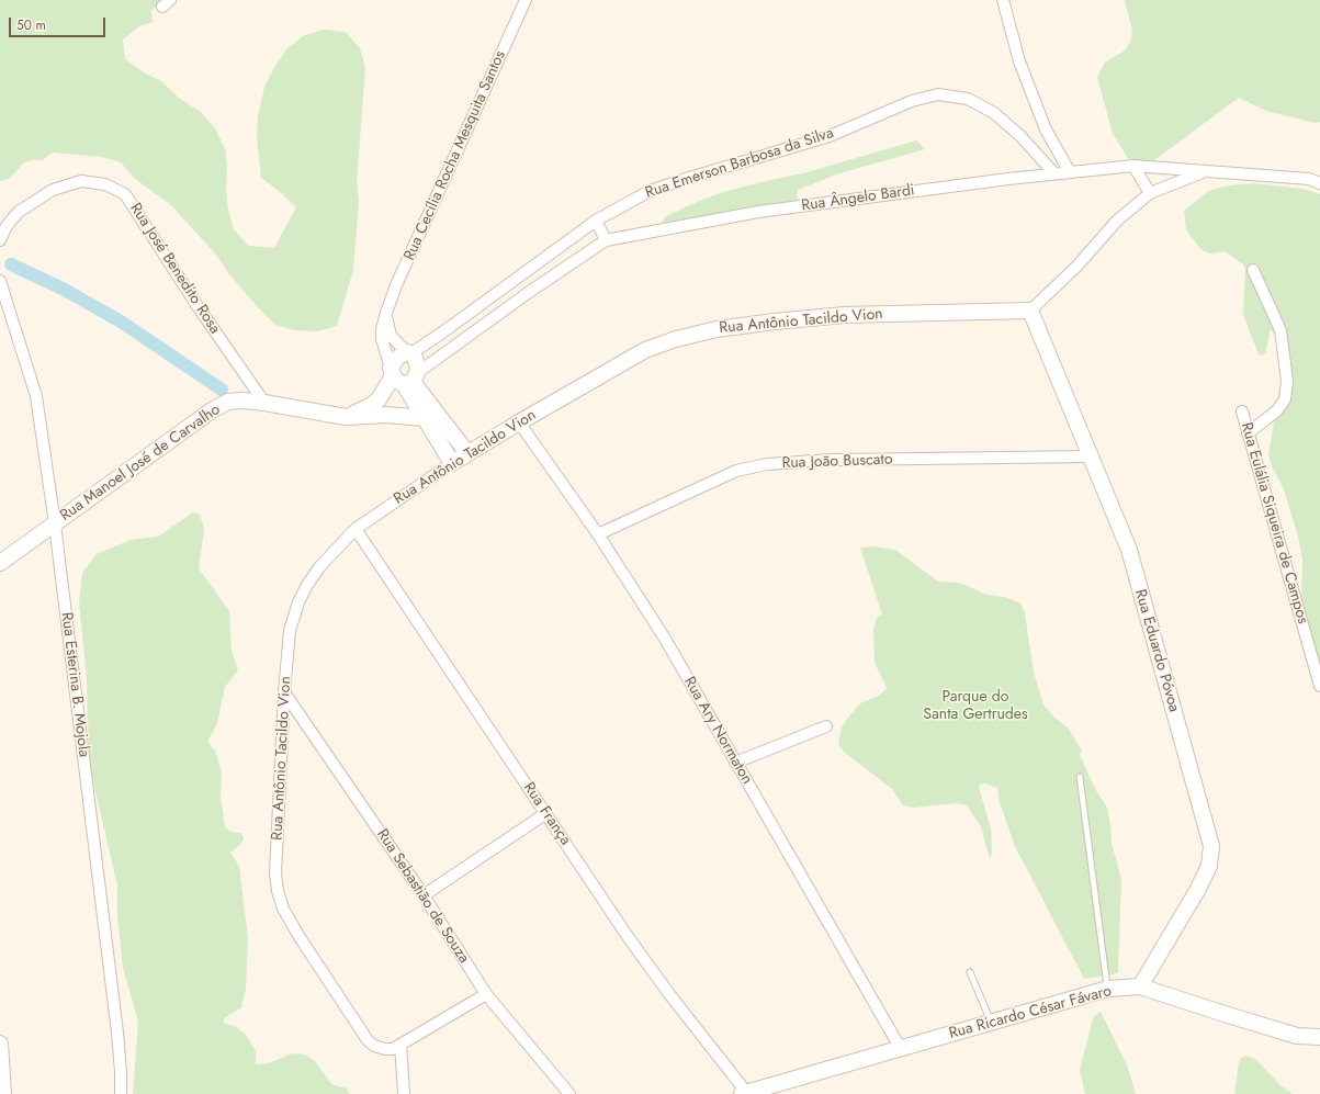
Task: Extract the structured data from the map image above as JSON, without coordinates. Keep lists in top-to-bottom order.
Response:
{
  "streets": {
    "street": [
      "Rua Cecília Rocha Mesquita Santos",
      "Rua Emerson Barbosa da Silva",
      "Rua Ângelo Bardi",
      "Rua José Benedito Rosa",
      "Rua Antônio Tacildo Vion",
      "Rua João Buscato",
      "Rua Manoel José de Carvalho",
      "Rua Eulália Siqueira de Campos",
      "Rua Eduardo Póvoa",
      "Rua Esterina B. Mojola",
      "Rua Ary Normaton",
      "Rua França",
      "Rua Sebastião de Souza",
      "Rua Ricardo César Fávaro"
    ]
  },
  "crossings": [
    ["Rua Emerson Barbosa da Silva", "Rua Ângelo Bardi"],
    ["Rua José Benedito Rosa", "Rua Manoel José de Carvalho"],
    ["Rua Antônio Tacildo Vion", "Rua Eduardo Póvoa"],
    ["Rua Antônio Tacildo Vion", "Rua Ary Normaton"],
    ["Rua Antônio Tacildo Vion", "Rua França"],
    ["Rua Antônio Tacildo Vion", "Rua Sebastião de Souza"],
    ["Rua João Buscato", "Rua Eduardo Póvoa"],
    ["Rua João Buscato", "Rua Ary Normaton"],
    ["Rua Manoel José de Carvalho", "Rua Esterina B. Mojola"],
    ["Rua Eduardo Póvoa", "Rua Ricardo César Fávaro"],
    ["Rua Ary Normaton", "Rua Ricardo César Fávaro"],
    ["Rua França", "Rua Ricardo César Fávaro"]
  ],
  "parks": ["Parque do Santa Gertrudes"],
  "scale_bar": "50 m"
}
